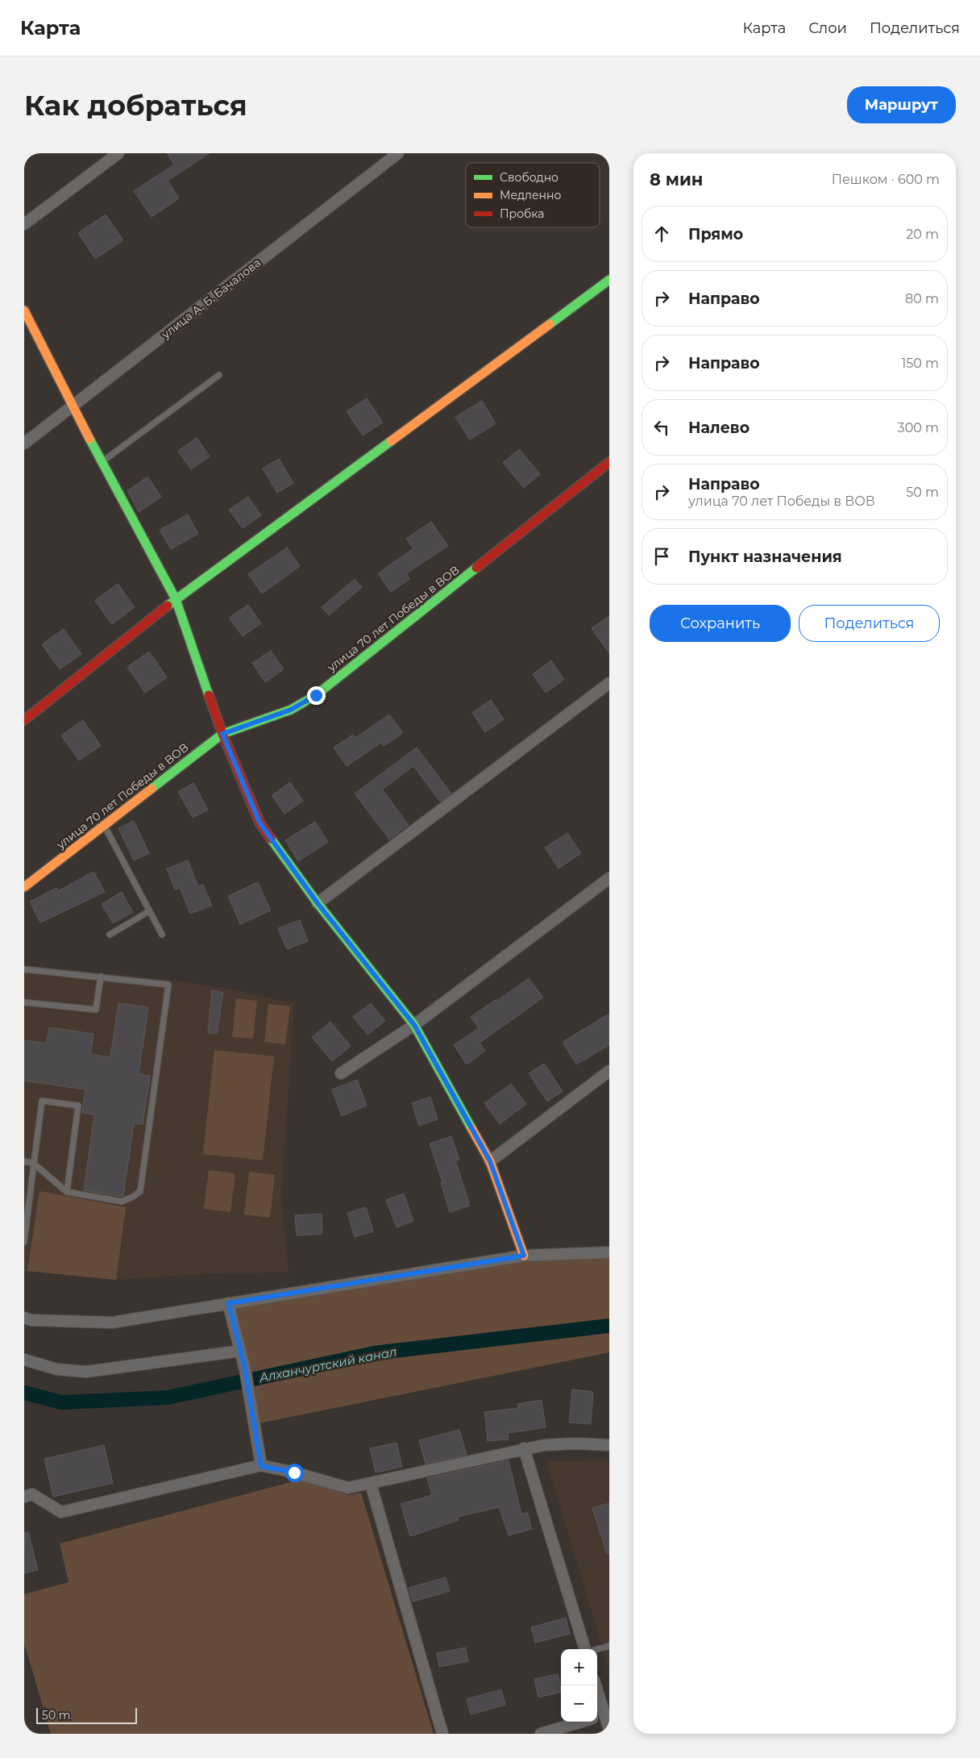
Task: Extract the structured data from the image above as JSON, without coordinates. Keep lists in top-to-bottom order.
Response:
{
  "streets": {
    "street": ["улица А. Б. Бачалова", "улица 70 лет Победы в ВОВ"]
  },
  "water": ["Алханчуртский канал"],
  "legend": ["Свободно", "Медленно", "Пробка"],
  "scale_bar": "50 m",
  "page": {
    "header": "Карта",
    "nav": ["Карта", "Слои", "Поделиться"],
    "buttons": [
      "Маршрут",
      ["Сохранить", "Поделиться"]
    ],
    "title": "Как добраться",
    "heading": ["8 мин", "Пешком · 600 m"],
    "list": [
      ["Прямо", "20 m"],
      ["Направо", "80 m"],
      ["Направо", "150 m"],
      ["Налево", "300 m"],
      ["Направо", "улица 70 лет Победы в ВОВ", "50 m"],
      "Пункт назначения"
    ],
    "map_buttons": ["+", "−"],
    "scale": "50 m"
  }
}
